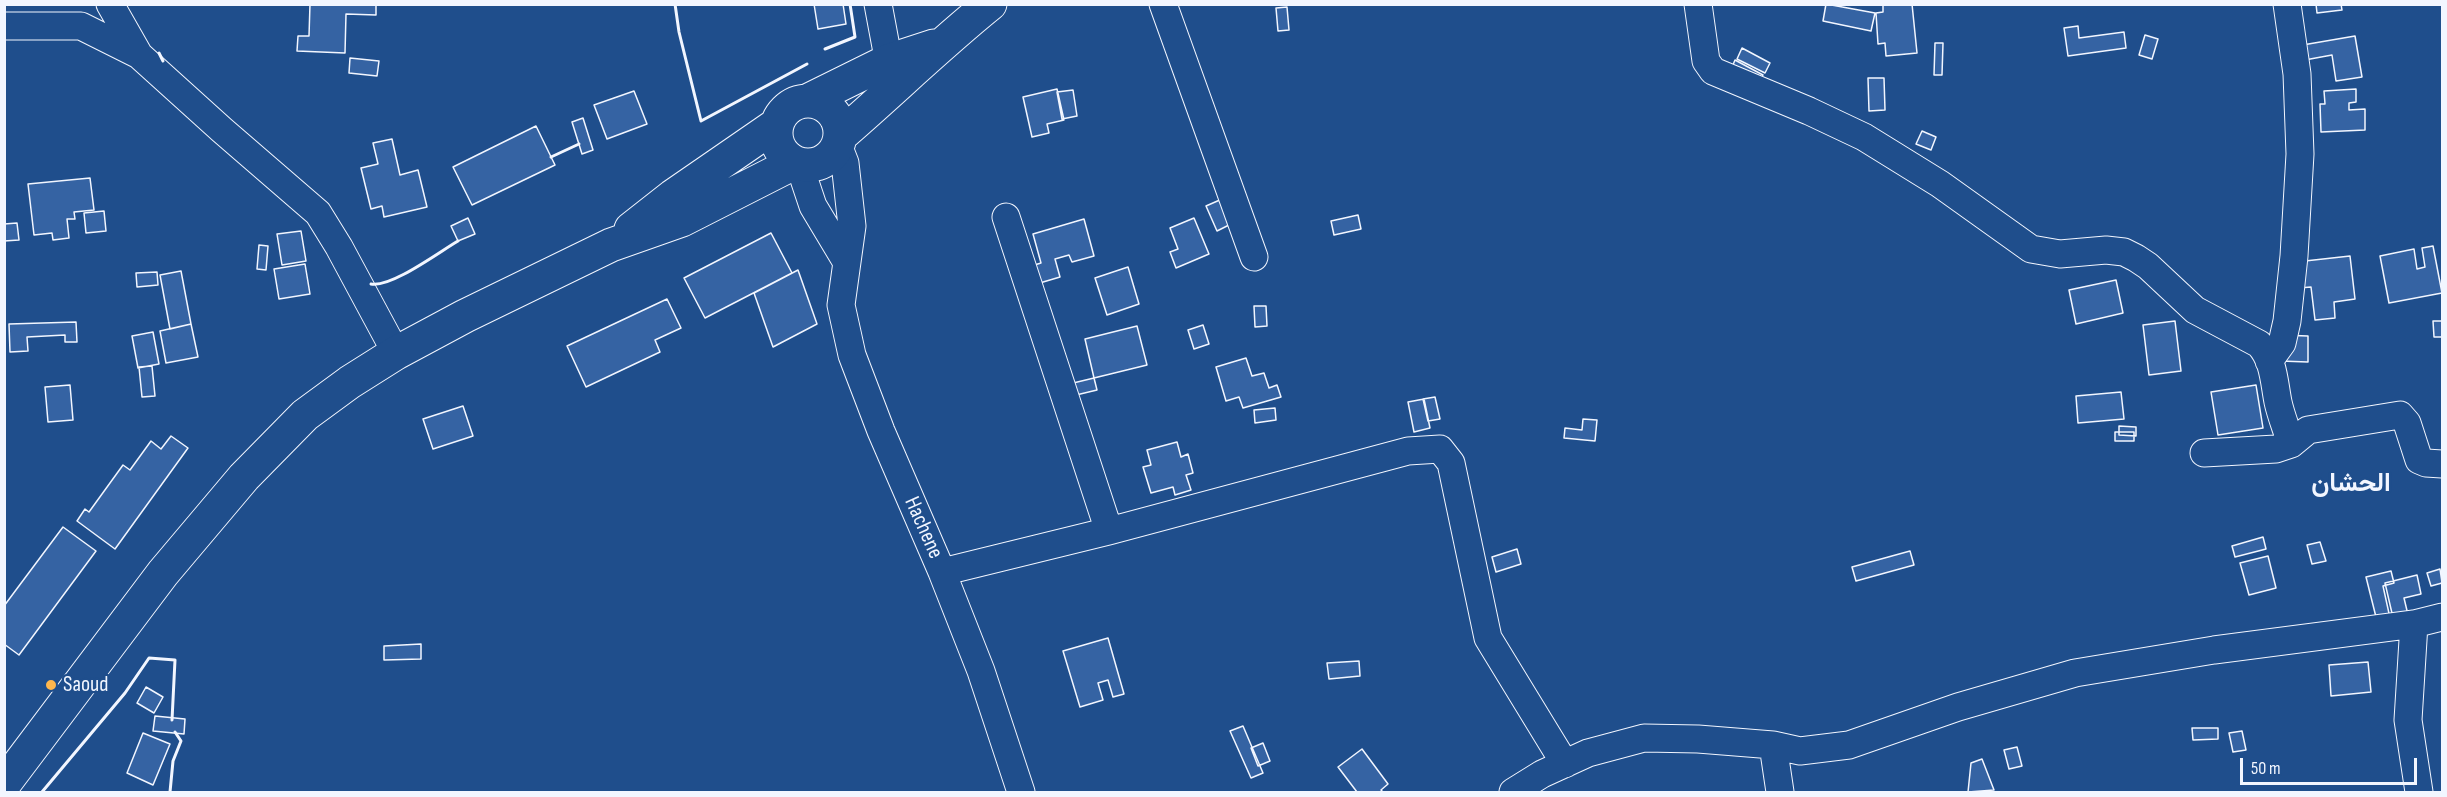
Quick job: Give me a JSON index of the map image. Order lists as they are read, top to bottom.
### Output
{
  "streets": {
    "street": ["Hachene"]
  },
  "districts": ["الحشان"],
  "places": ["Saoud"],
  "scale_bar": "50 m"
}
